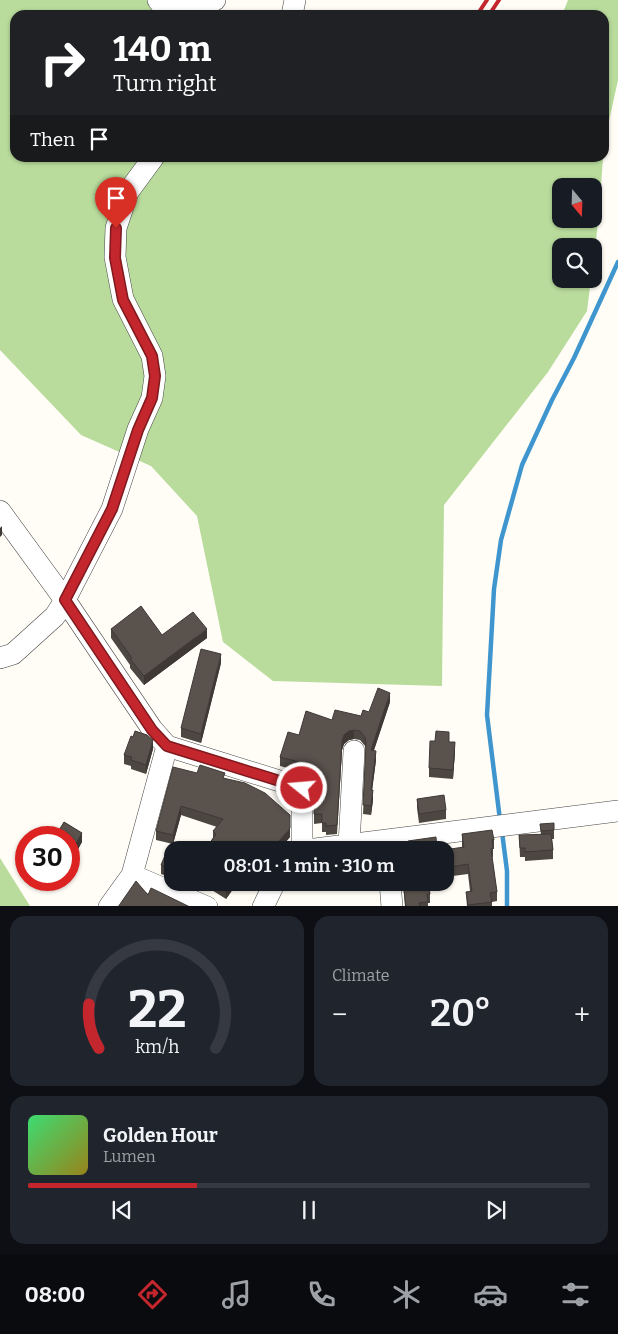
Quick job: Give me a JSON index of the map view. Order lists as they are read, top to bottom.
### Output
{
  "north": "bottom",
  "page": {
    "turn": ["140 m", "Turn right"],
    "then": "Then",
    "limit": "30",
    "trip": "08:01 · 1 min · 310 m",
    "tile": "Climate",
    "heat": ["−", "20°", "+"],
    "song": ["Golden Hour", "Lumen"],
    "tabs": "08:00",
    "gauge": ["22", "km/h"]
  }
}
